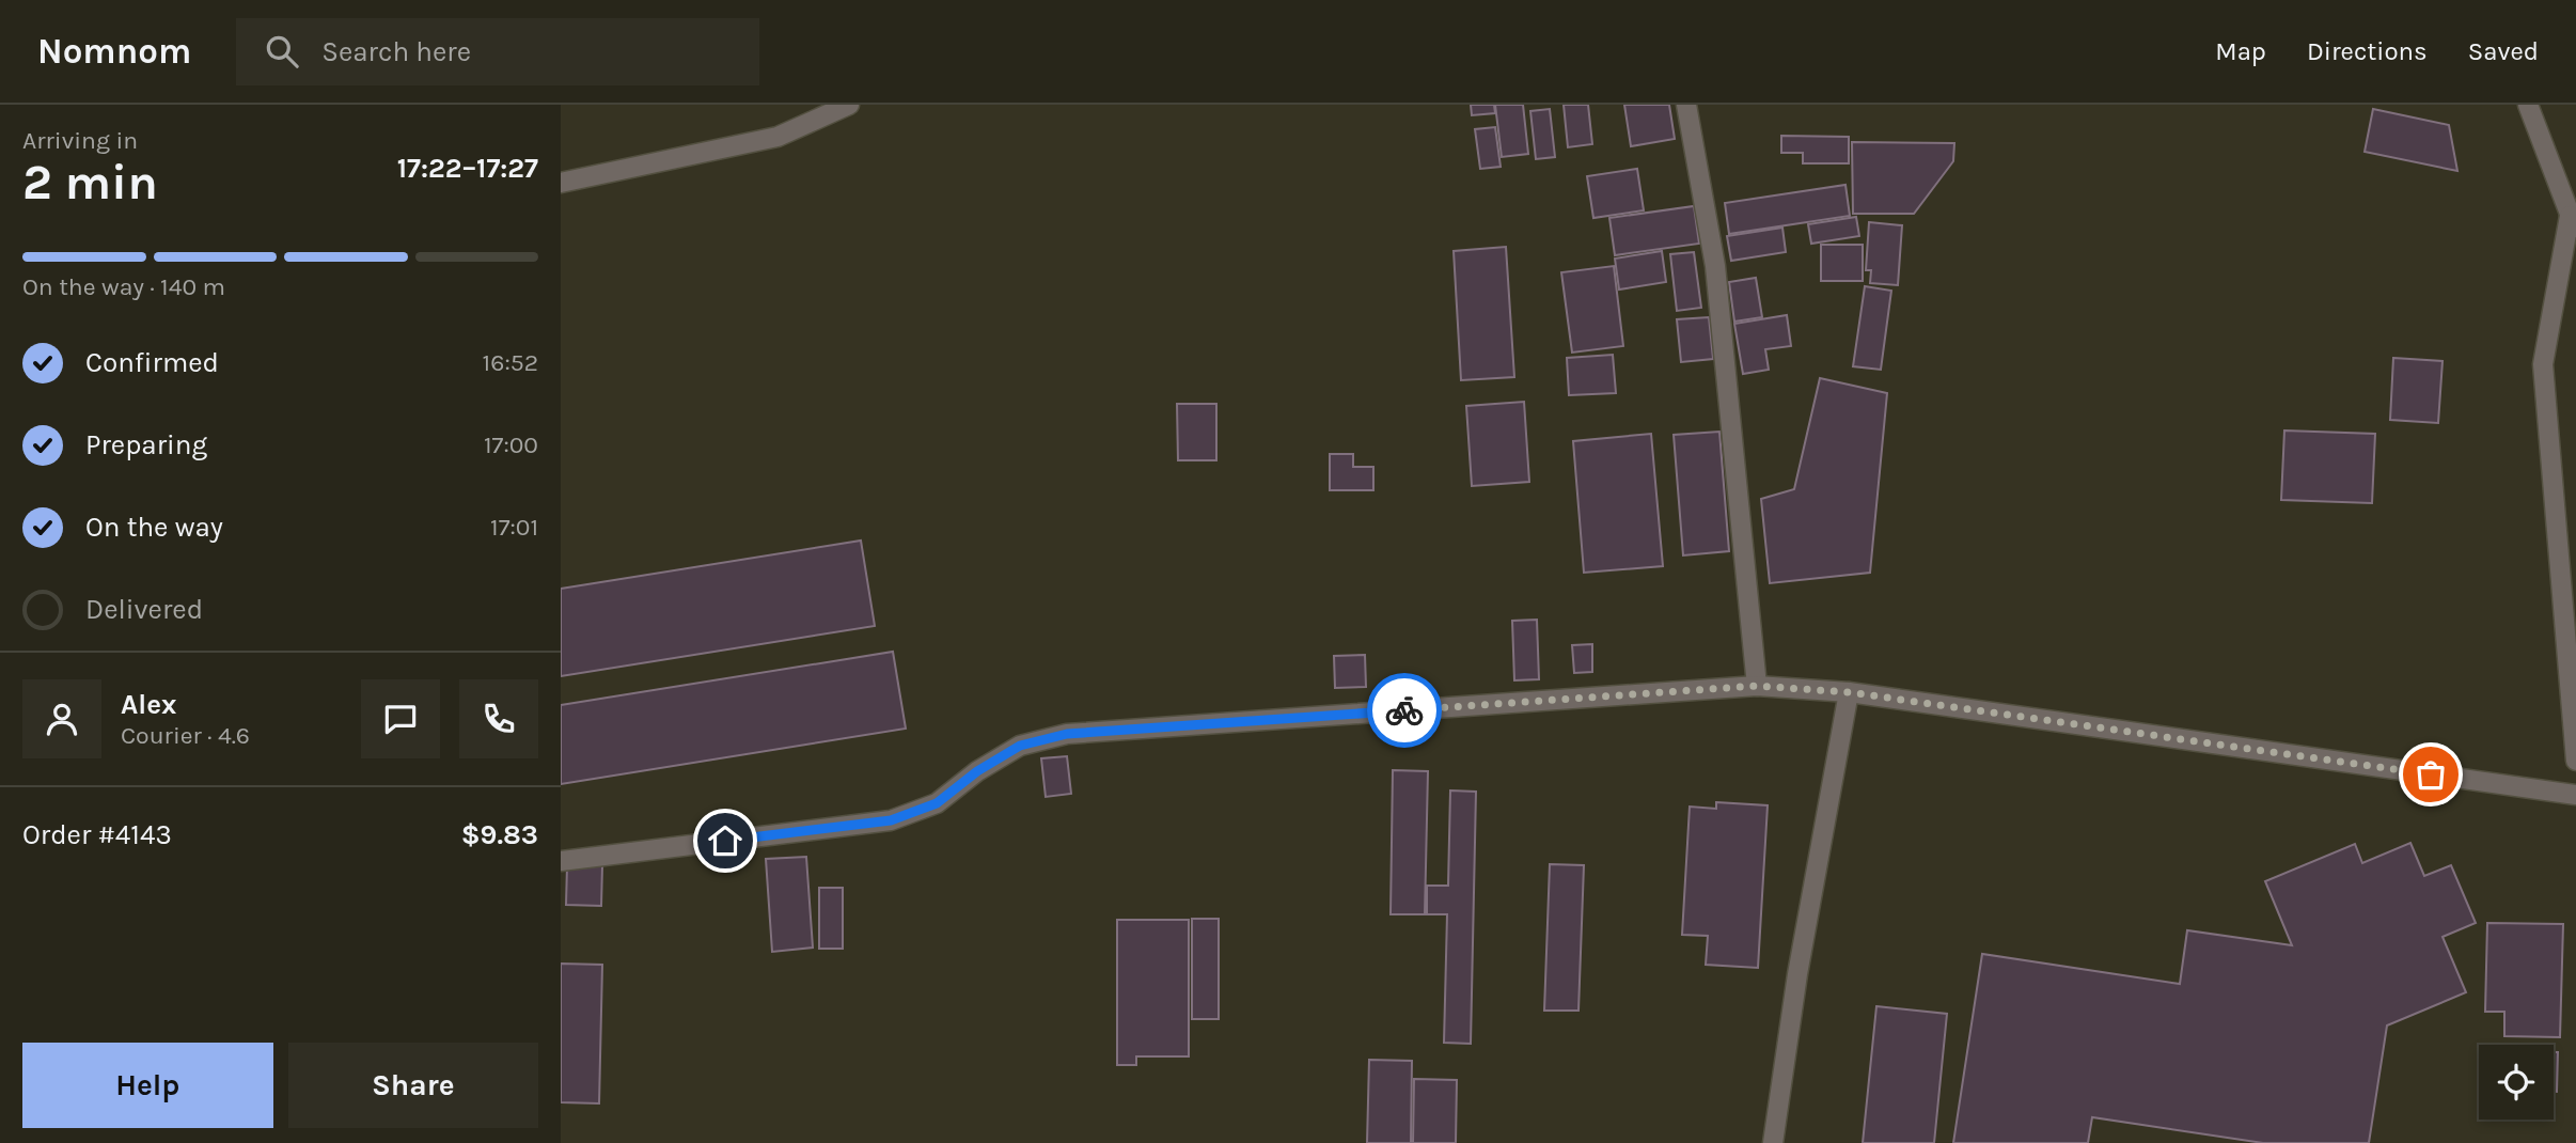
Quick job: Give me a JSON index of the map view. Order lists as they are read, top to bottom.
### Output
{
  "page": {
    "header": "Nomnom",
    "search": "Search here",
    "nav": ["Map", "Directions", "Saved"],
    "heading": ["2 min", "Arriving in", "17:22–17:27"],
    "panel": [
      "Alex",
      "Courier · 4.6",
      "Order #4143",
      "$9.83"
    ],
    "bar": "On the way · 140 m",
    "list": [
      ["Confirmed", "16:52"],
      ["Preparing", "17:00"],
      ["On the way", "17:01"],
      "Delivered"
    ],
    "buttons": ["Help", "Share"]
  }
}
